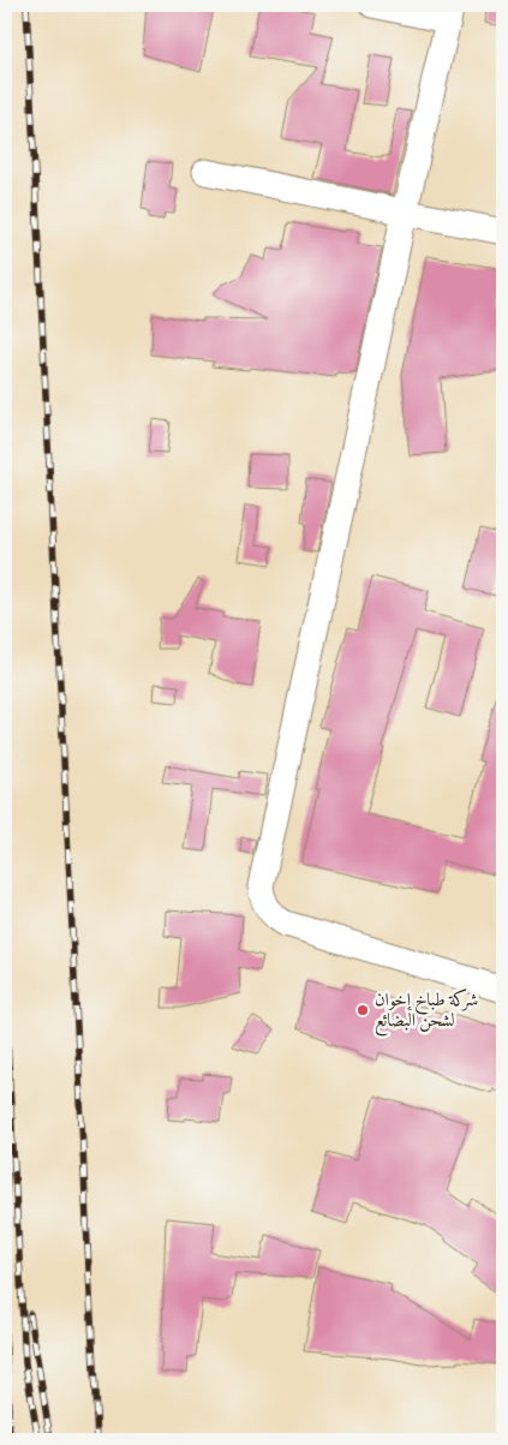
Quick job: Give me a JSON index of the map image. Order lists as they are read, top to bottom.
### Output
{
  "places": ["شركة طباخ إخوان لشحن البضائع"]
}
